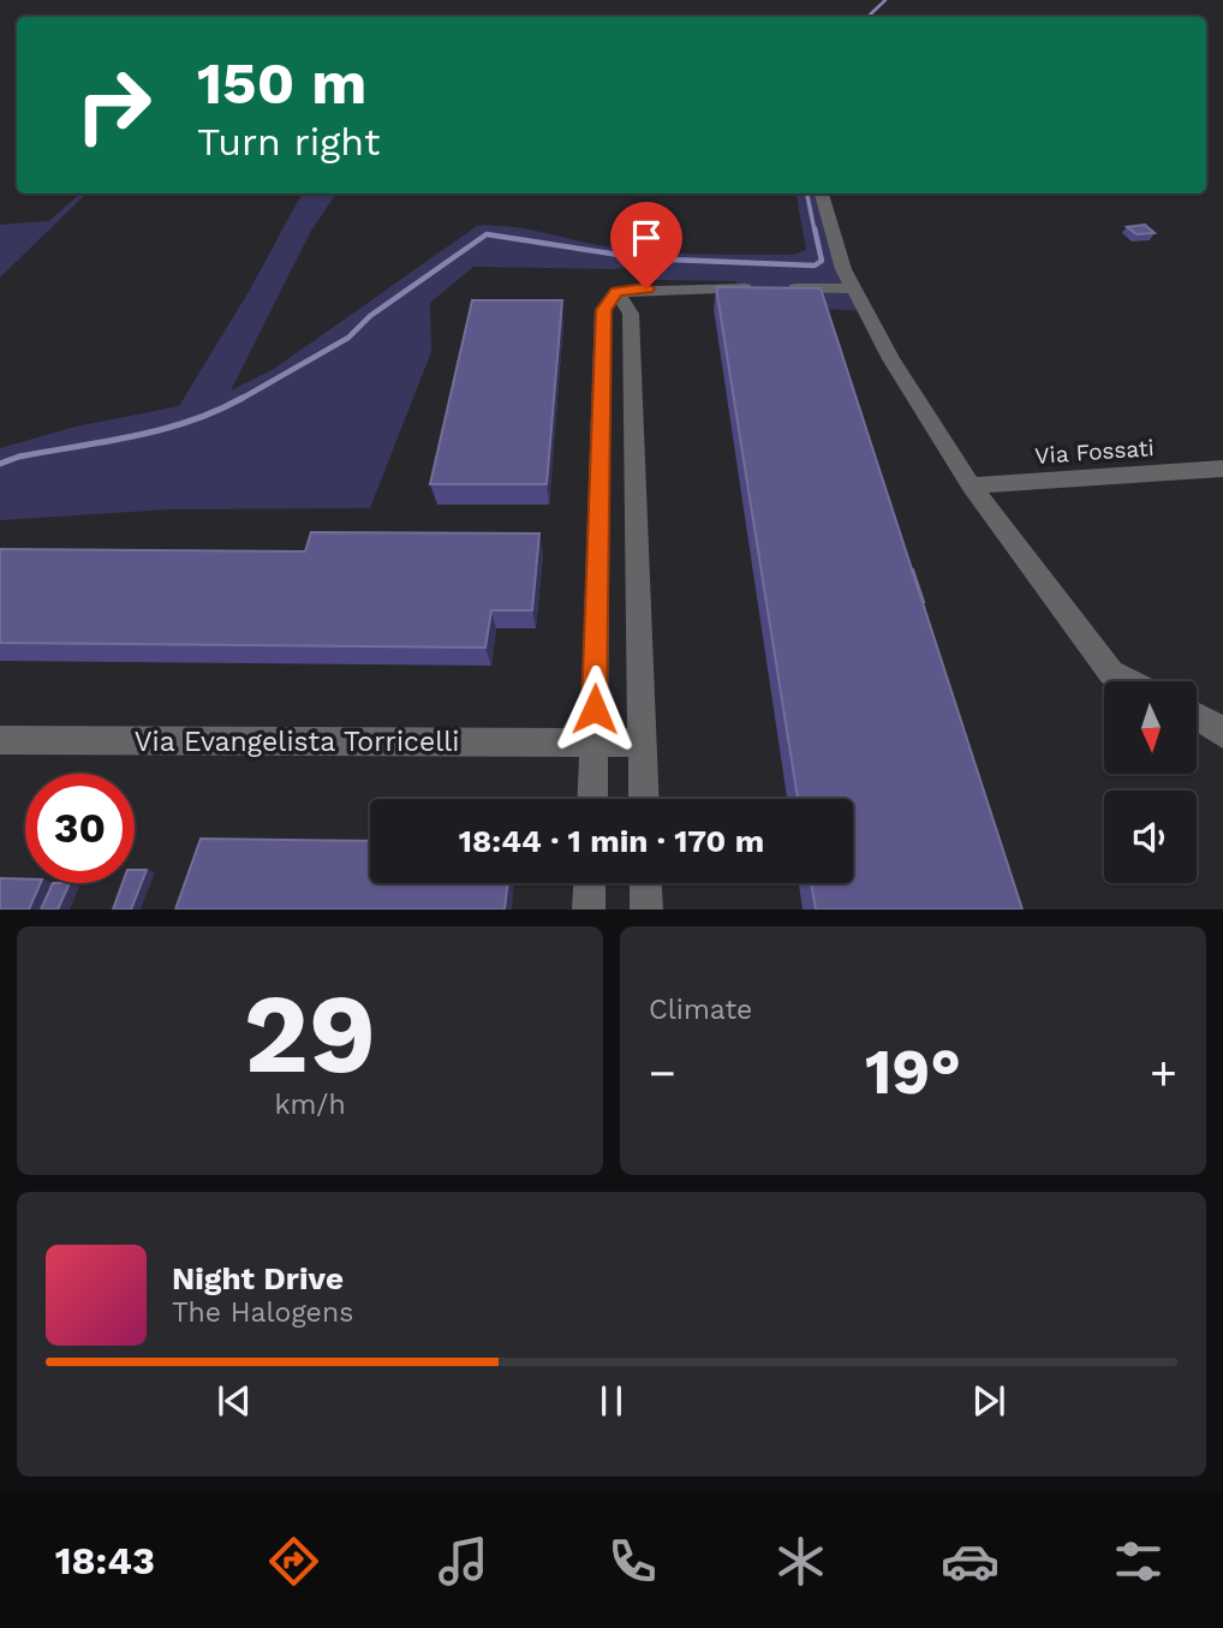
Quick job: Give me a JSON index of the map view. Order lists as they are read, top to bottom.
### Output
{
  "streets": {
    "street": ["Via Fossati", "Via Evangelista Torricelli"]
  },
  "north": "bottom",
  "page": {
    "turn": ["150 m", "Turn right"],
    "limit": "30",
    "trip": "18:44 · 1 min · 170 m",
    "tile": [
      ["29", "km/h"],
      "Climate"
    ],
    "heat": ["−", "19°", "+"],
    "song": ["Night Drive", "The Halogens"],
    "tabs": "18:43"
  }
}
